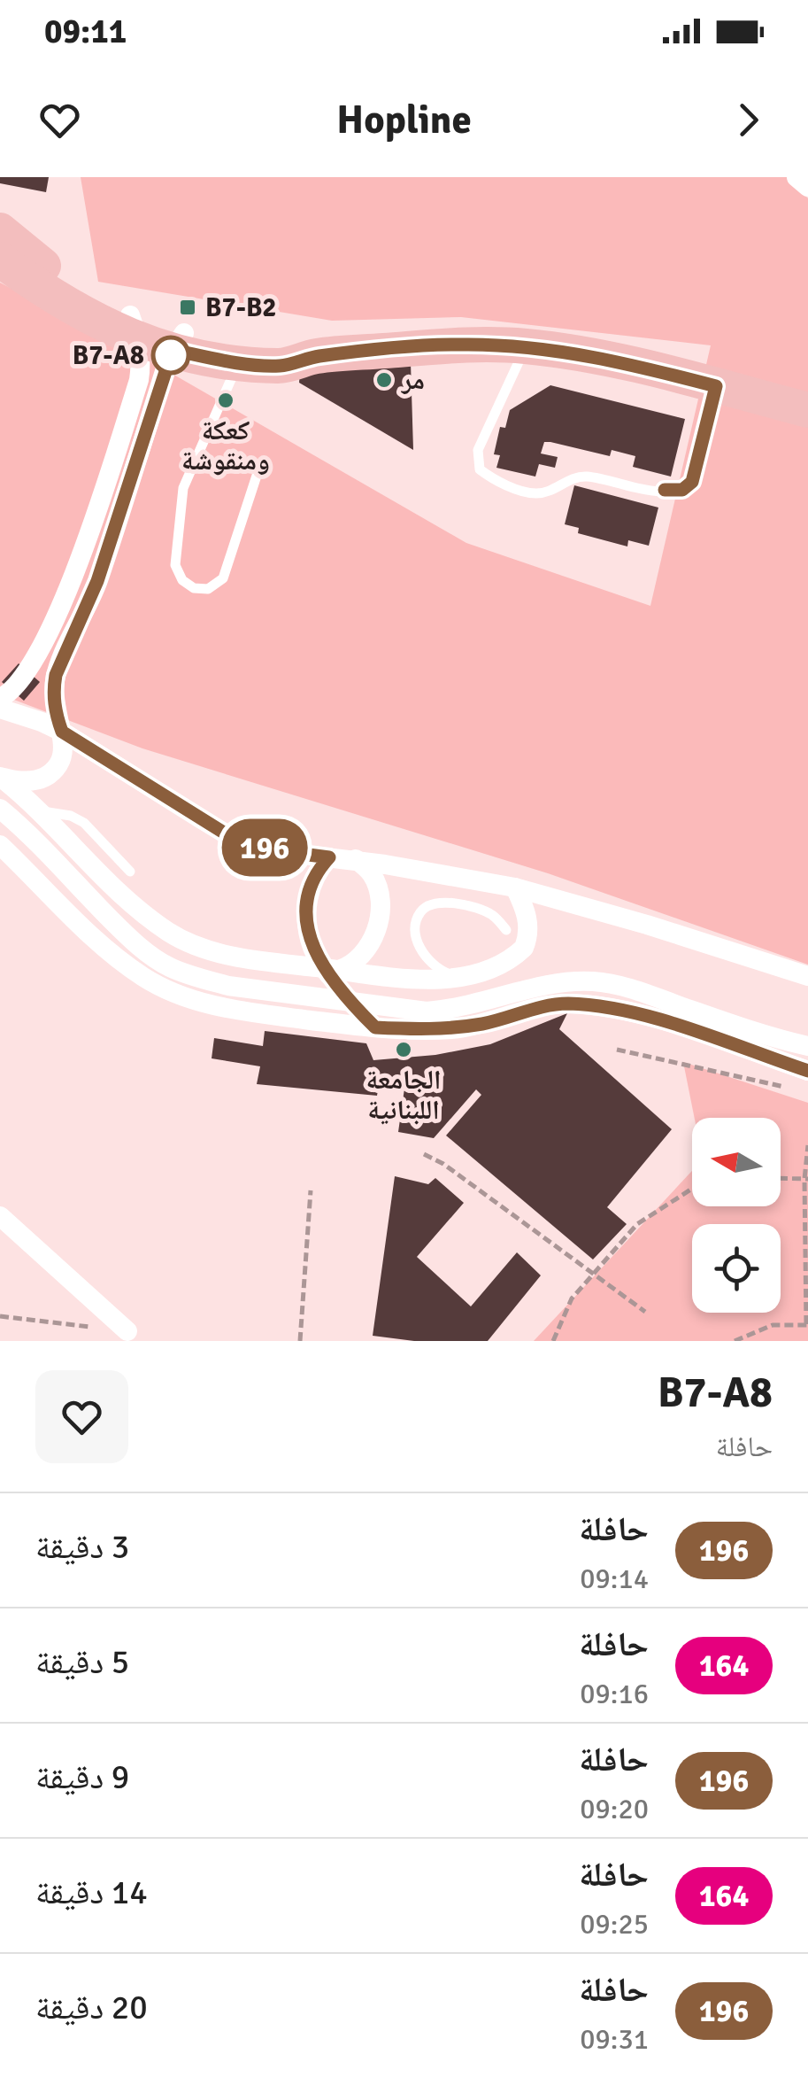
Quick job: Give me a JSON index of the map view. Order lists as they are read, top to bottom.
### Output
{
  "places": {
    "transit": ["B7-B2"],
    "other": [
      "B7-A8",
      "مر",
      "كعكة ومنقوشة",
      "الجامعة اللبنانية"
    ]
  },
  "lines": ["bus line 196"],
  "north": "left",
  "page": {
    "status": "09:11",
    "header": "Hopline",
    "on_map": "196",
    "heading": ["B7-A8", "حافلة"],
    "list": [
      {
        "mark": "196",
        "name": "حافلة",
        "note": "09:14",
        "value": "3 دقيقة"
      },
      {
        "mark": "164",
        "name": "حافلة",
        "note": "09:16",
        "value": "5 دقيقة"
      },
      {
        "mark": "196",
        "name": "حافلة",
        "note": "09:20",
        "value": "9 دقيقة"
      },
      {
        "mark": "164",
        "name": "حافلة",
        "note": "09:25",
        "value": "14 دقيقة"
      },
      {
        "mark": "196",
        "name": "حافلة",
        "note": "09:31",
        "value": "20 دقيقة"
      }
    ]
  }
}
